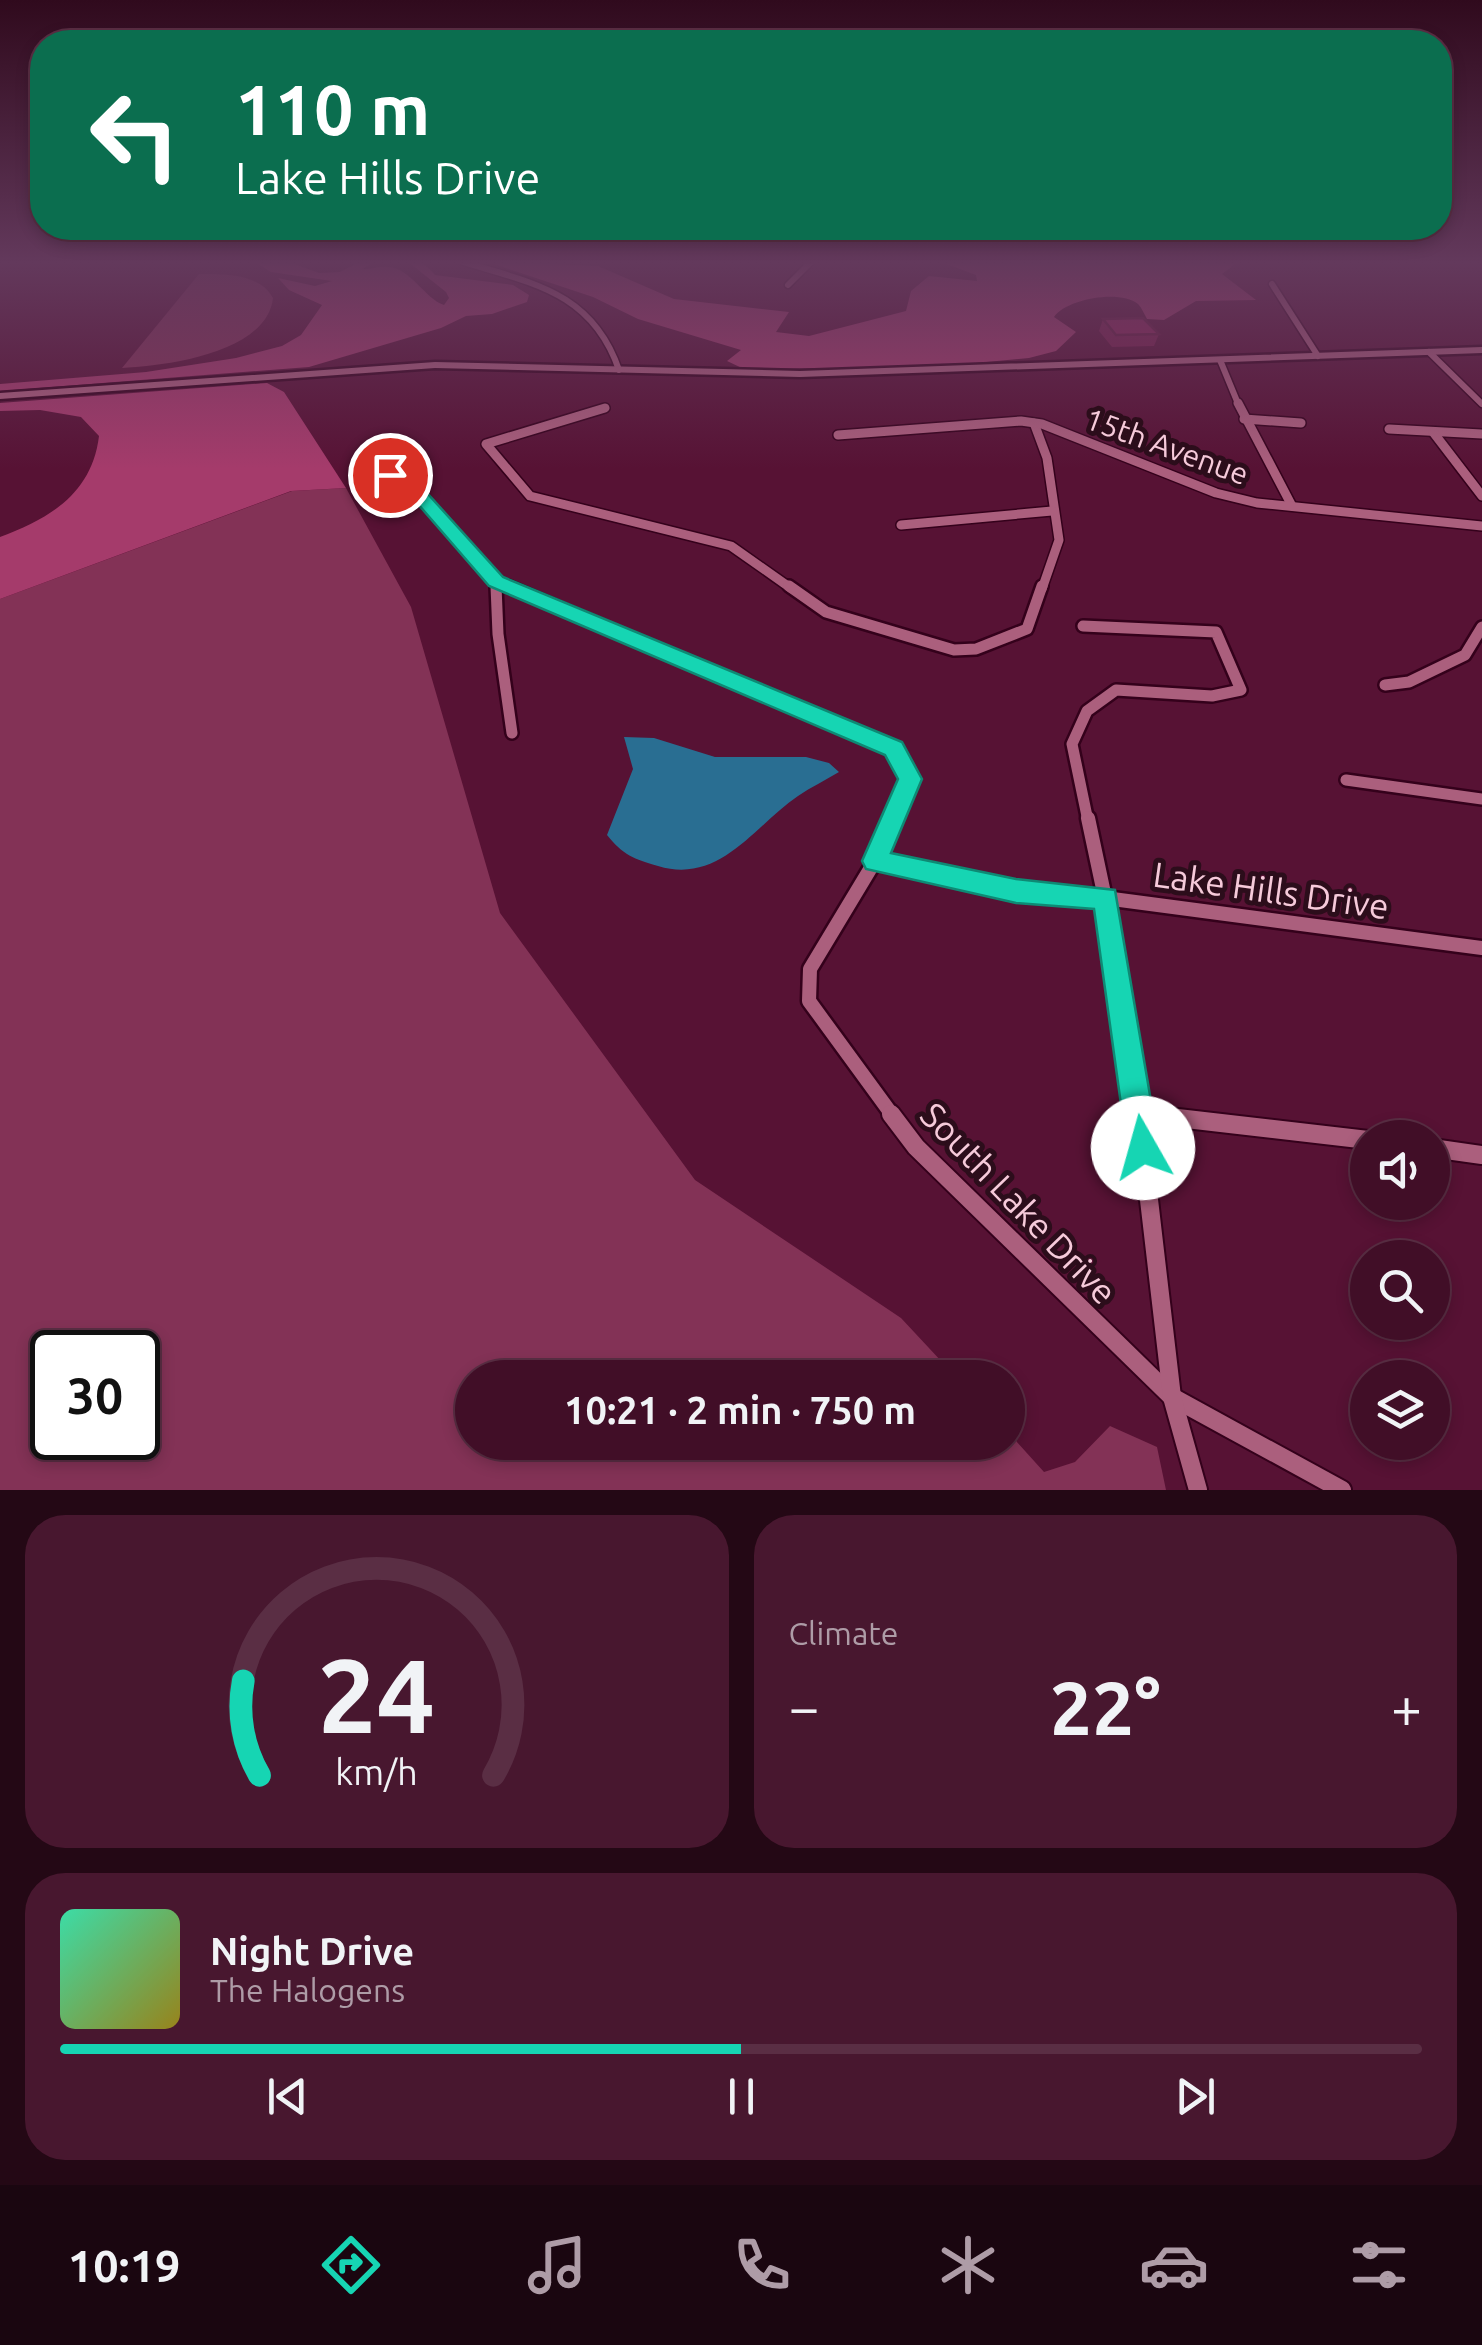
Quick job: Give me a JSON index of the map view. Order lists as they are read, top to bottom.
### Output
{
  "streets": {
    "street": ["15th Avenue", "Lake Hills Drive", "South Lake Drive"]
  },
  "crossings": [
    ["Lake Hills Drive", "South Lake Drive"]
  ],
  "page": {
    "turn": ["110 m", "Lake Hills Drive"],
    "limit": "30",
    "trip": "10:21 · 2 min · 750 m",
    "tile": "Climate",
    "heat": ["−", "22°", "+"],
    "song": ["Night Drive", "The Halogens"],
    "tabs": "10:19",
    "gauge": ["24", "km/h"]
  }
}
